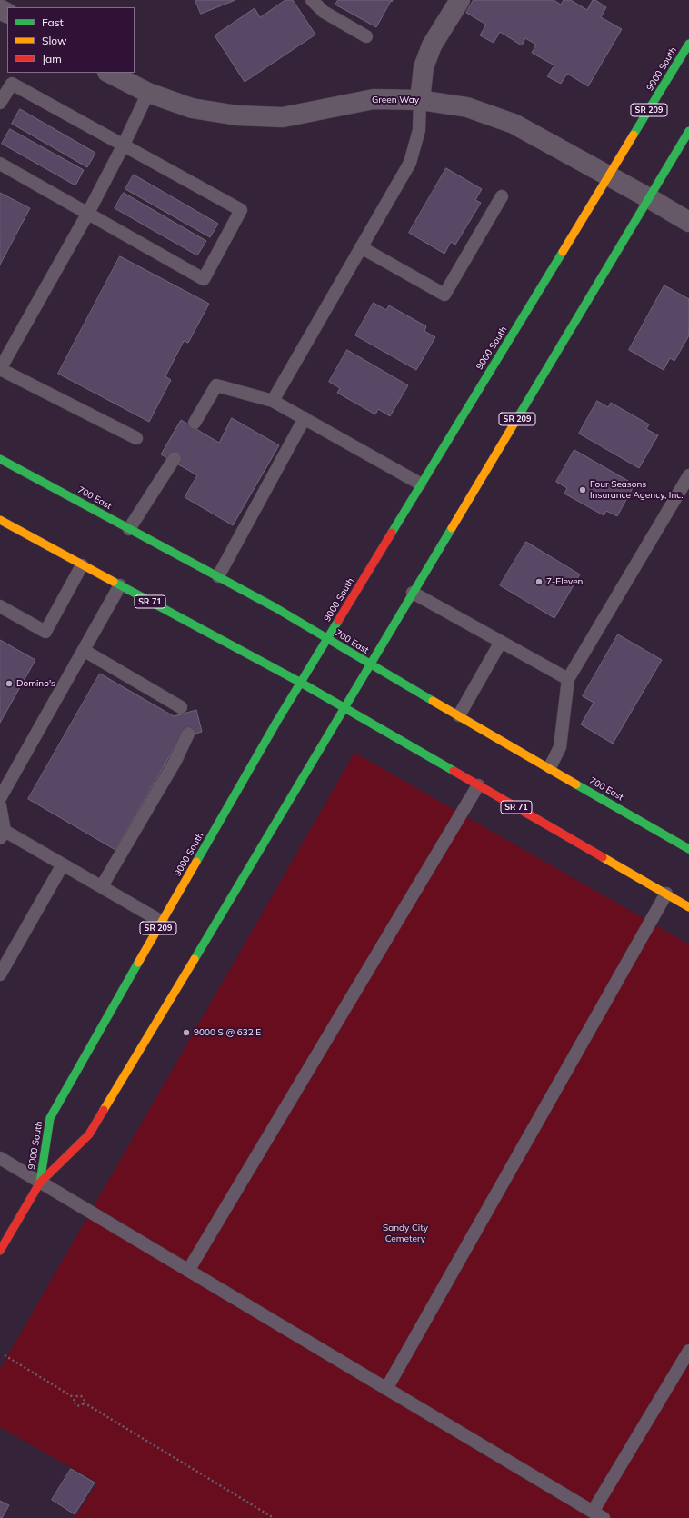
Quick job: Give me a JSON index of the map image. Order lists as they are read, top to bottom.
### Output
{
  "streets": {
    "main road": [
      "9000 South",
      "SR 209",
      "700 East",
      "SR 71"
    ],
    "street": ["Green Way"]
  },
  "crossings": [
    ["9000 South", "Green Way"],
    ["9000 South", "700 East"],
    ["9000 South", "SR 71"]
  ],
  "parks": ["Sandy City Cemetery"],
  "places": [
    "Four Seasons Insurance Agency, Inc.",
    "7-Eleven",
    "Domino's",
    "9000 S @ 632 E"
  ],
  "legend": ["Fast", "Slow", "Jam"]
}
